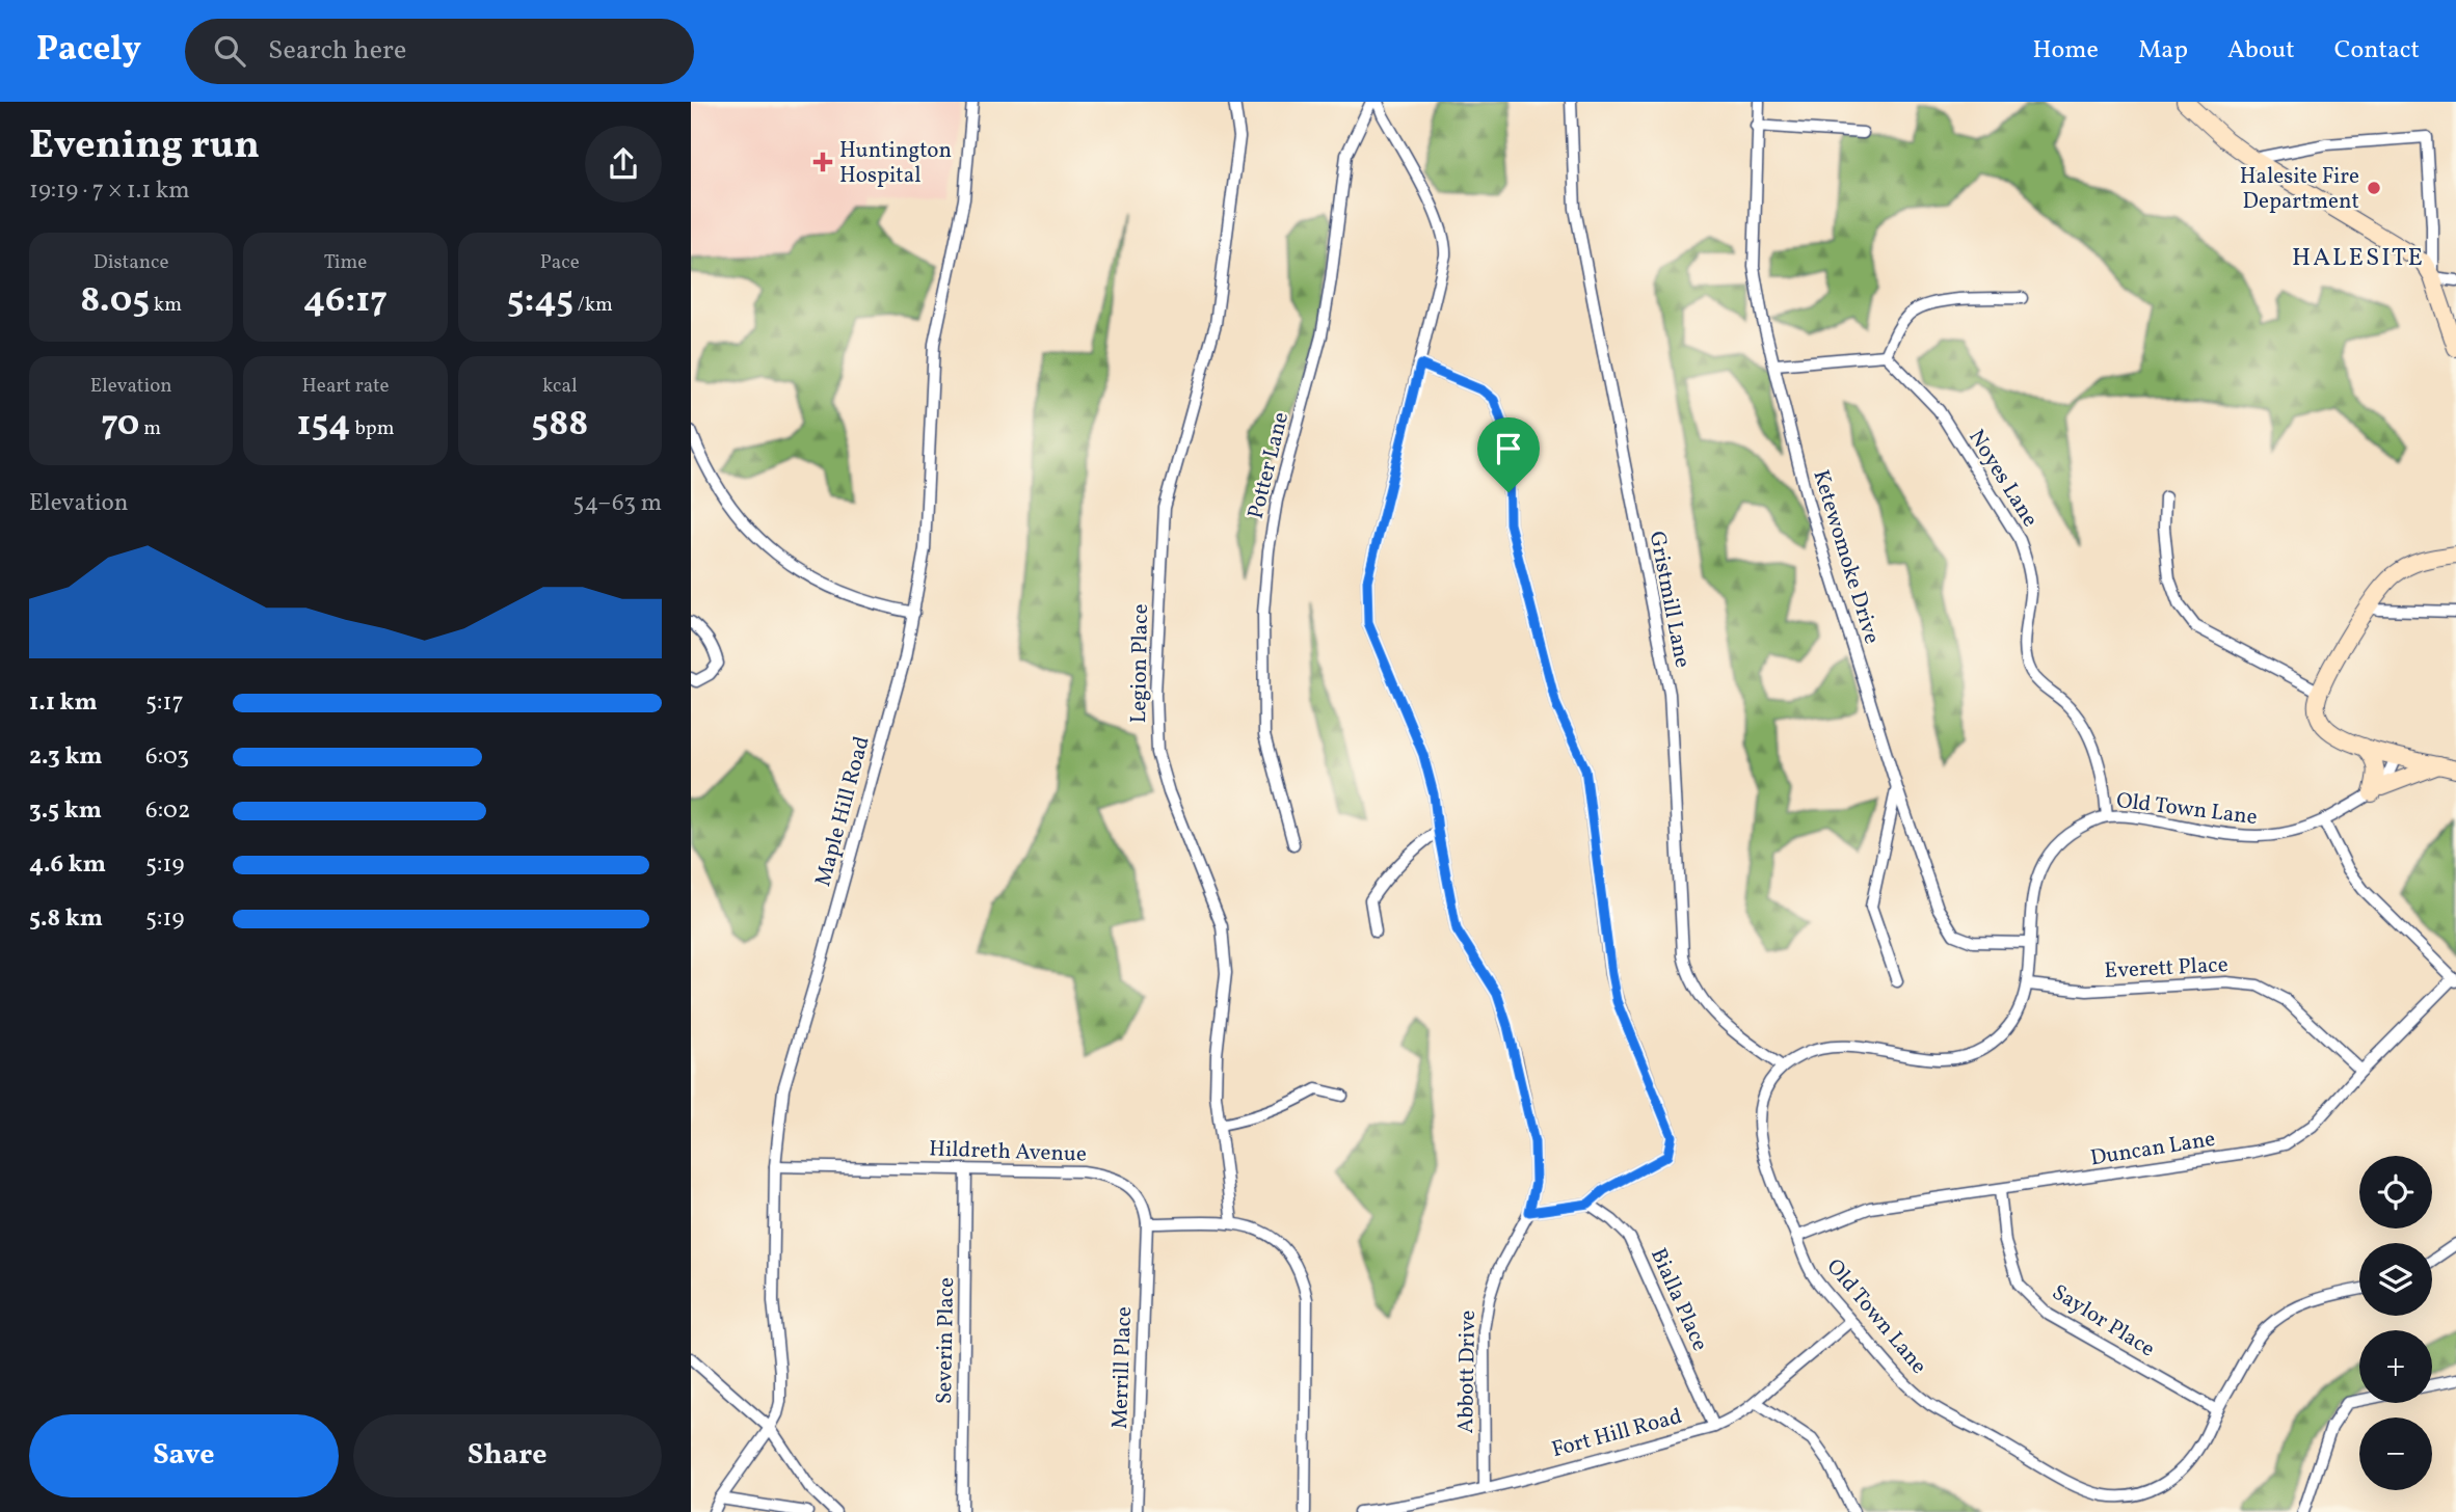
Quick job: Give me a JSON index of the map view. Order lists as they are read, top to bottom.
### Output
{
  "streets": {
    "street": [
      "Potter Lane",
      "Noyes Lane",
      "Ketewomoke Drive",
      "Gristmill Lane",
      "Legion Place",
      "Old Town Lane",
      "Maple Hill Road",
      "Everett Place",
      "Duncan Lane",
      "Hildreth Avenue",
      "Bialla Place",
      "Saylor Place",
      "Severin Place",
      "Merrill Place",
      "Abbott Drive",
      "Fort Hill Road"
    ]
  },
  "crossings": [
    ["Noyes Lane", "Old Town Lane"],
    ["Ketewomoke Drive", "Old Town Lane"],
    ["Gristmill Lane", "Old Town Lane"],
    ["Old Town Lane", "Everett Place"],
    ["Old Town Lane", "Duncan Lane"],
    ["Old Town Lane", "Saylor Place"],
    ["Old Town Lane", "Fort Hill Road"],
    ["Maple Hill Road", "Hildreth Avenue"],
    ["Everett Place", "Duncan Lane"],
    ["Duncan Lane", "Saylor Place"],
    ["Hildreth Avenue", "Severin Place"],
    ["Hildreth Avenue", "Merrill Place"],
    ["Bialla Place", "Fort Hill Road"],
    ["Abbott Drive", "Fort Hill Road"]
  ],
  "districts": ["HALESITE"],
  "places": {
    "health": ["Huntington Hospital"],
    "other": ["Halesite Fire Department"]
  },
  "page": {
    "header": "Pacely",
    "search": "Search here",
    "nav": [
      "Home",
      "Map",
      "About",
      "Contact"
    ],
    "heading": ["Evening run", "19:19 · 7 × 1.1 km"],
    "stats": [
      ["Distance", "8.05 km"],
      ["Time", "46:17"],
      ["Pace", "5:45 /km"],
      ["Elevation", "70 m"],
      ["Heart rate", "154 bpm"],
      ["kcal", "588"]
    ],
    "chart": ["Elevation", "54–63 m"],
    "list": [
      {
        "name": "1.1 km",
        "note": "5:17"
      },
      {
        "name": "2.3 km",
        "note": "6:03"
      },
      {
        "name": "3.5 km",
        "note": "6:02"
      },
      {
        "name": "4.6 km",
        "note": "5:19"
      },
      {
        "name": "5.8 km",
        "note": "5:19"
      }
    ],
    "map_buttons": ["+", "−"],
    "buttons": ["Save", "Share"]
  }
}
